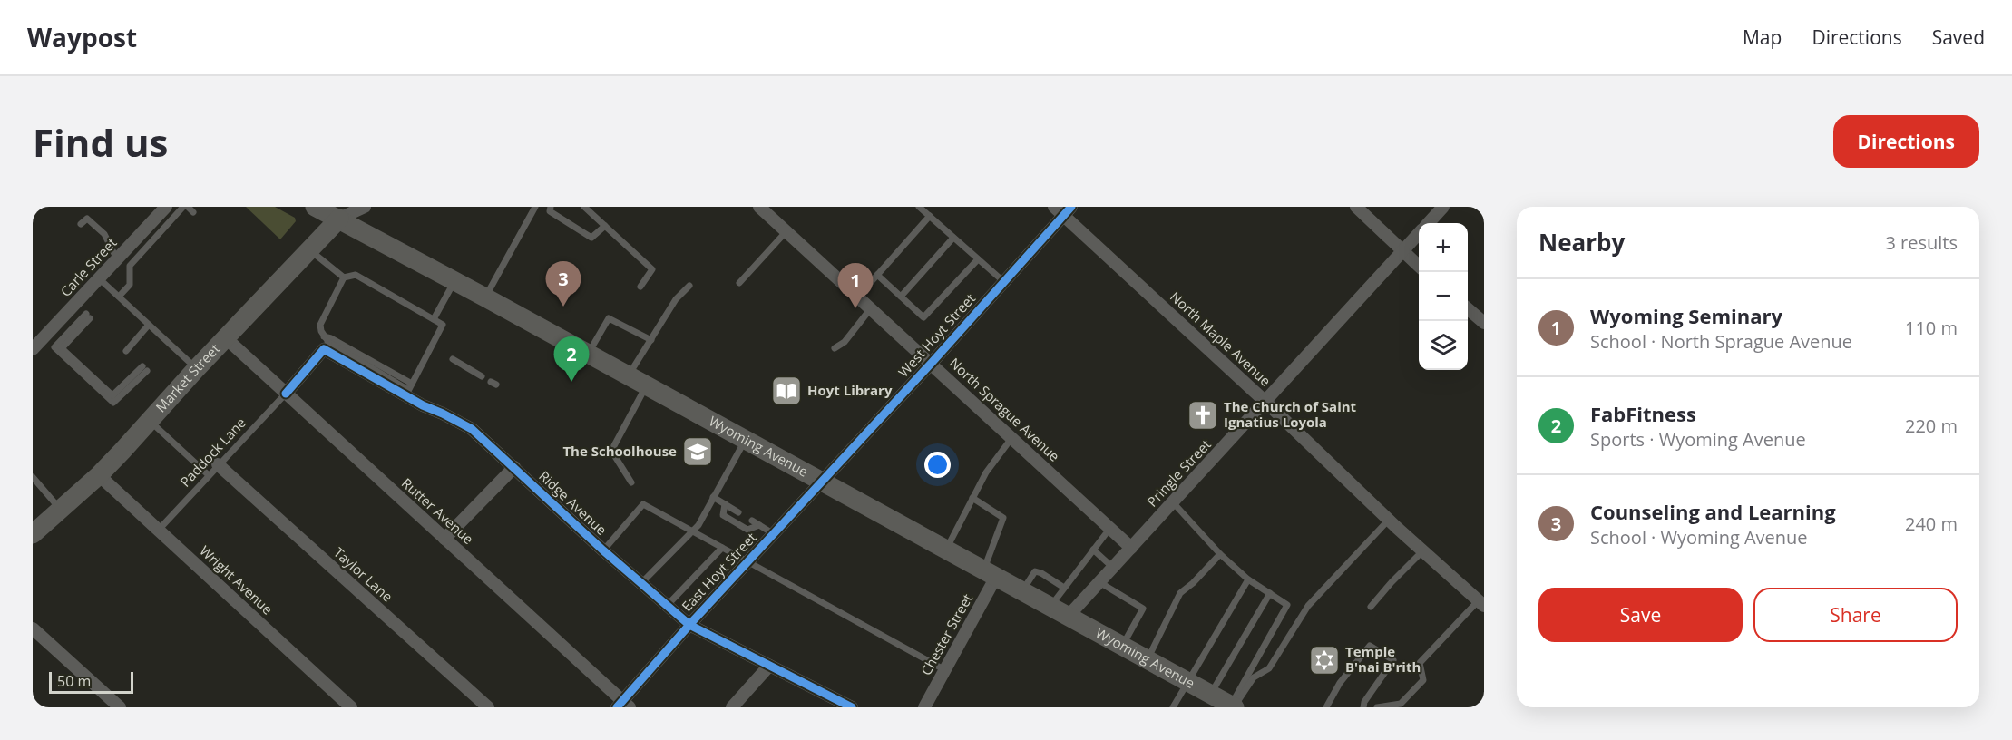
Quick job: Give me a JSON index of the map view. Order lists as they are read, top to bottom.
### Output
{
  "streets": {
    "main road": ["Market Street", "Wyoming Avenue"],
    "street": [
      "Carle Street",
      "West Hoyt Street",
      "North Maple Avenue",
      "North Sprague Avenue",
      "Pringle Street",
      "Ridge Avenue",
      "Rutter Avenue",
      "East Hoyt Street",
      "Taylor Lane",
      "Wright Avenue",
      "Chester Street"
    ],
    "lane": ["Paddock Lane"]
  },
  "crossings": [
    ["West Hoyt Street", "North Maple Avenue"],
    ["West Hoyt Street", "North Sprague Avenue"],
    ["West Hoyt Street", "Wyoming Avenue"],
    ["West Hoyt Street", "East Hoyt Street"],
    ["North Maple Avenue", "Pringle Street"],
    ["Market Street", "Wyoming Avenue"],
    ["Market Street", "Rutter Avenue"],
    ["Market Street", "Wright Avenue"],
    ["North Sprague Avenue", "Pringle Street"],
    ["Wyoming Avenue", "Pringle Street"],
    ["Wyoming Avenue", "East Hoyt Street"],
    ["Wyoming Avenue", "Chester Street"],
    ["Paddock Lane", "Rutter Avenue"],
    ["Paddock Lane", "Taylor Lane"],
    ["Paddock Lane", "Wright Avenue"],
    ["Ridge Avenue", "East Hoyt Street"],
    ["Rutter Avenue", "East Hoyt Street"]
  ],
  "places": {
    "library": ["Hoyt Library"],
    "church": ["The Church of Saint Ignatius Loyola"],
    "school or university": ["The Schoolhouse"],
    "synagogue": ["Temple B'nai B'rith"]
  },
  "scale_bar": "50 m",
  "page": {
    "header": "Waypost",
    "nav": ["Map", "Directions", "Saved"],
    "buttons": [
      "Directions",
      ["Save", "Share"]
    ],
    "title": "Find us",
    "heading": ["Nearby", "3 results"],
    "map_buttons": ["+", "−"],
    "pins": ["3", "1", "2"],
    "list": [
      {
        "mark": "1",
        "name": "Wyoming Seminary",
        "note": "School · North Sprague Avenue",
        "value": "110 m"
      },
      {
        "mark": "2",
        "name": "FabFitness",
        "note": "Sports · Wyoming Avenue",
        "value": "220 m"
      },
      {
        "mark": "3",
        "name": "Counseling and Learning",
        "note": "School · Wyoming Avenue",
        "value": "240 m"
      }
    ],
    "scale": "50 m"
  }
}
